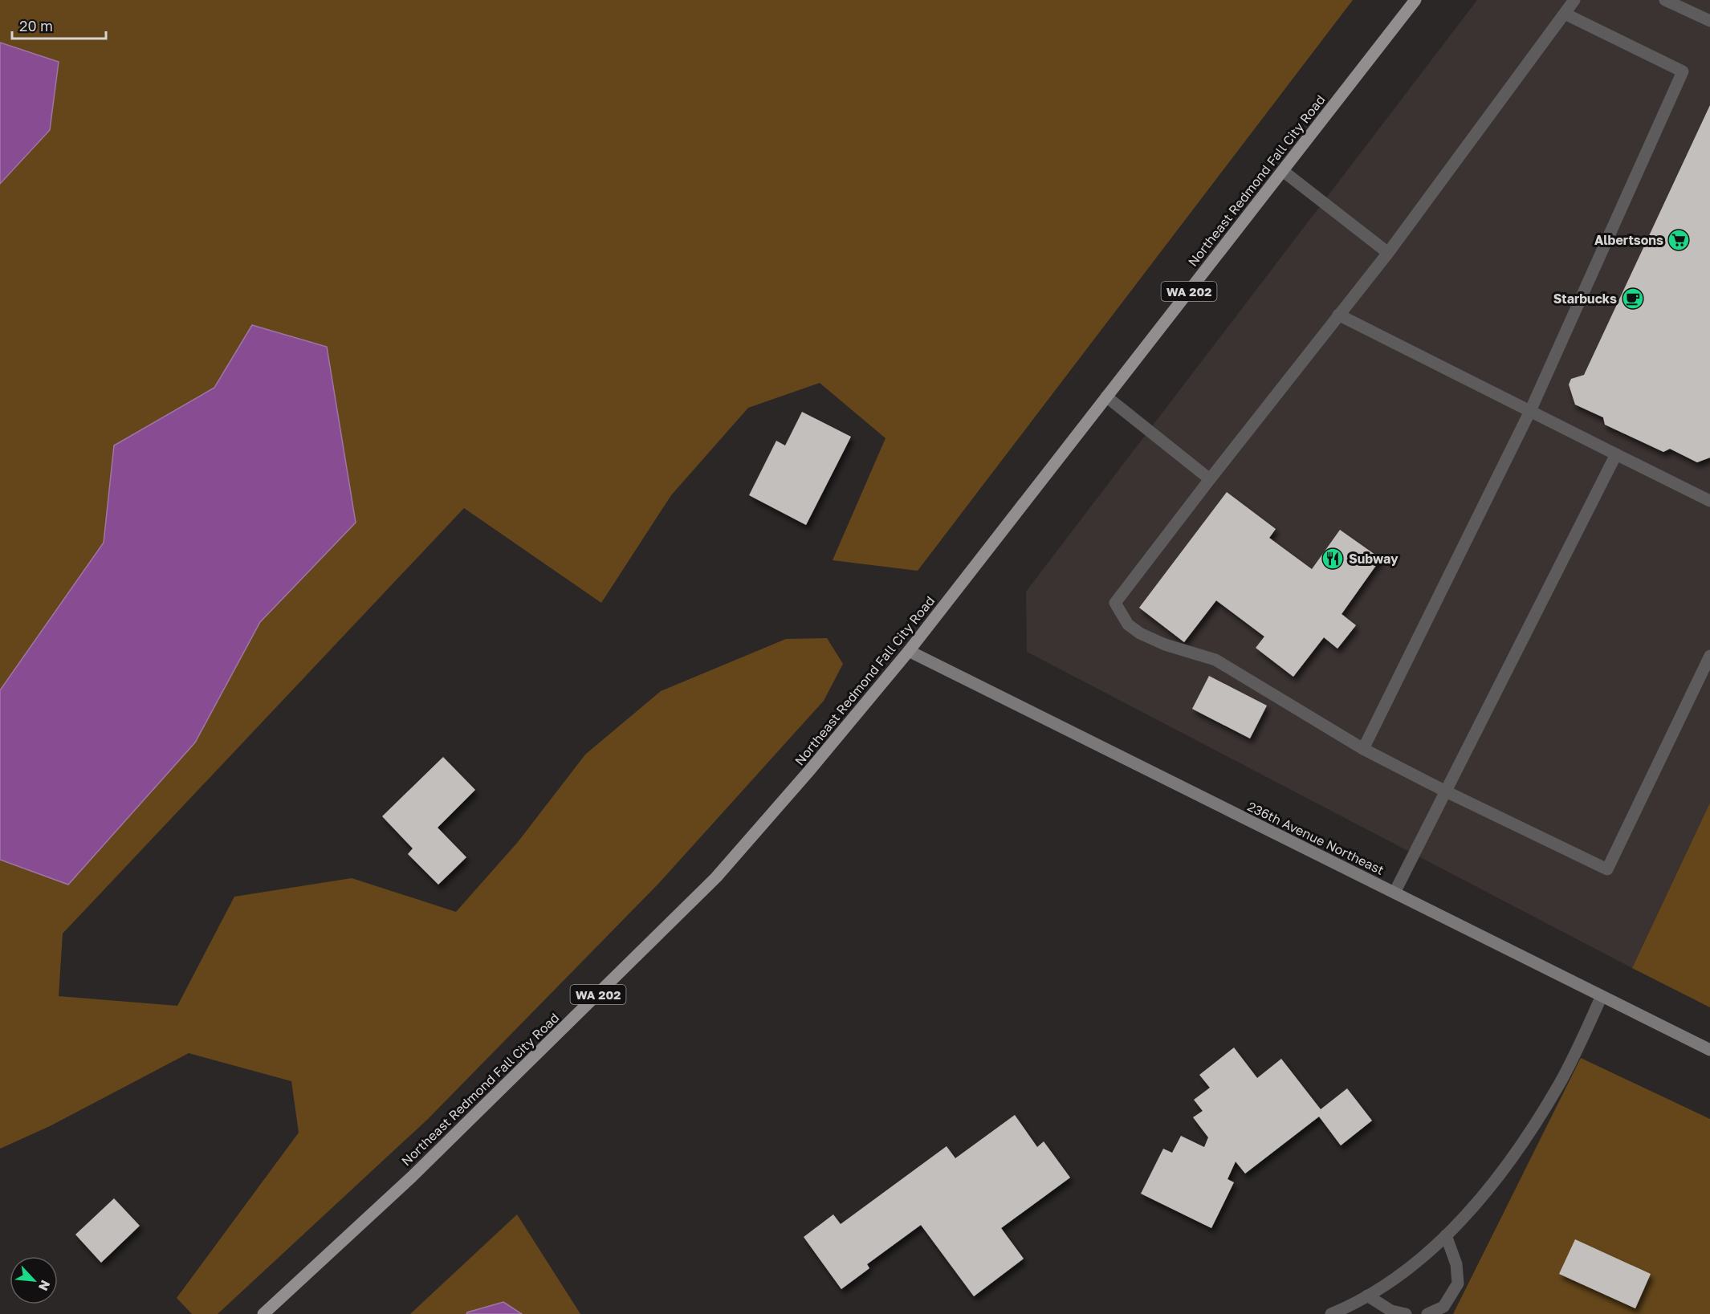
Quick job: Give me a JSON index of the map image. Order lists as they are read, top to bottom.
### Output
{
  "streets": {
    "main road": ["Northeast Redmond Fall City Road", "WA 202"],
    "street": ["236th Avenue Northeast"]
  },
  "crossings": [
    ["Northeast Redmond Fall City Road", "236th Avenue Northeast"]
  ],
  "places": {
    "supermarket": ["Albertsons"],
    "cafe": ["Starbucks"],
    "restaurant": ["Subway"]
  },
  "scale_bar": "20 m",
  "north": "bottom right"
}
